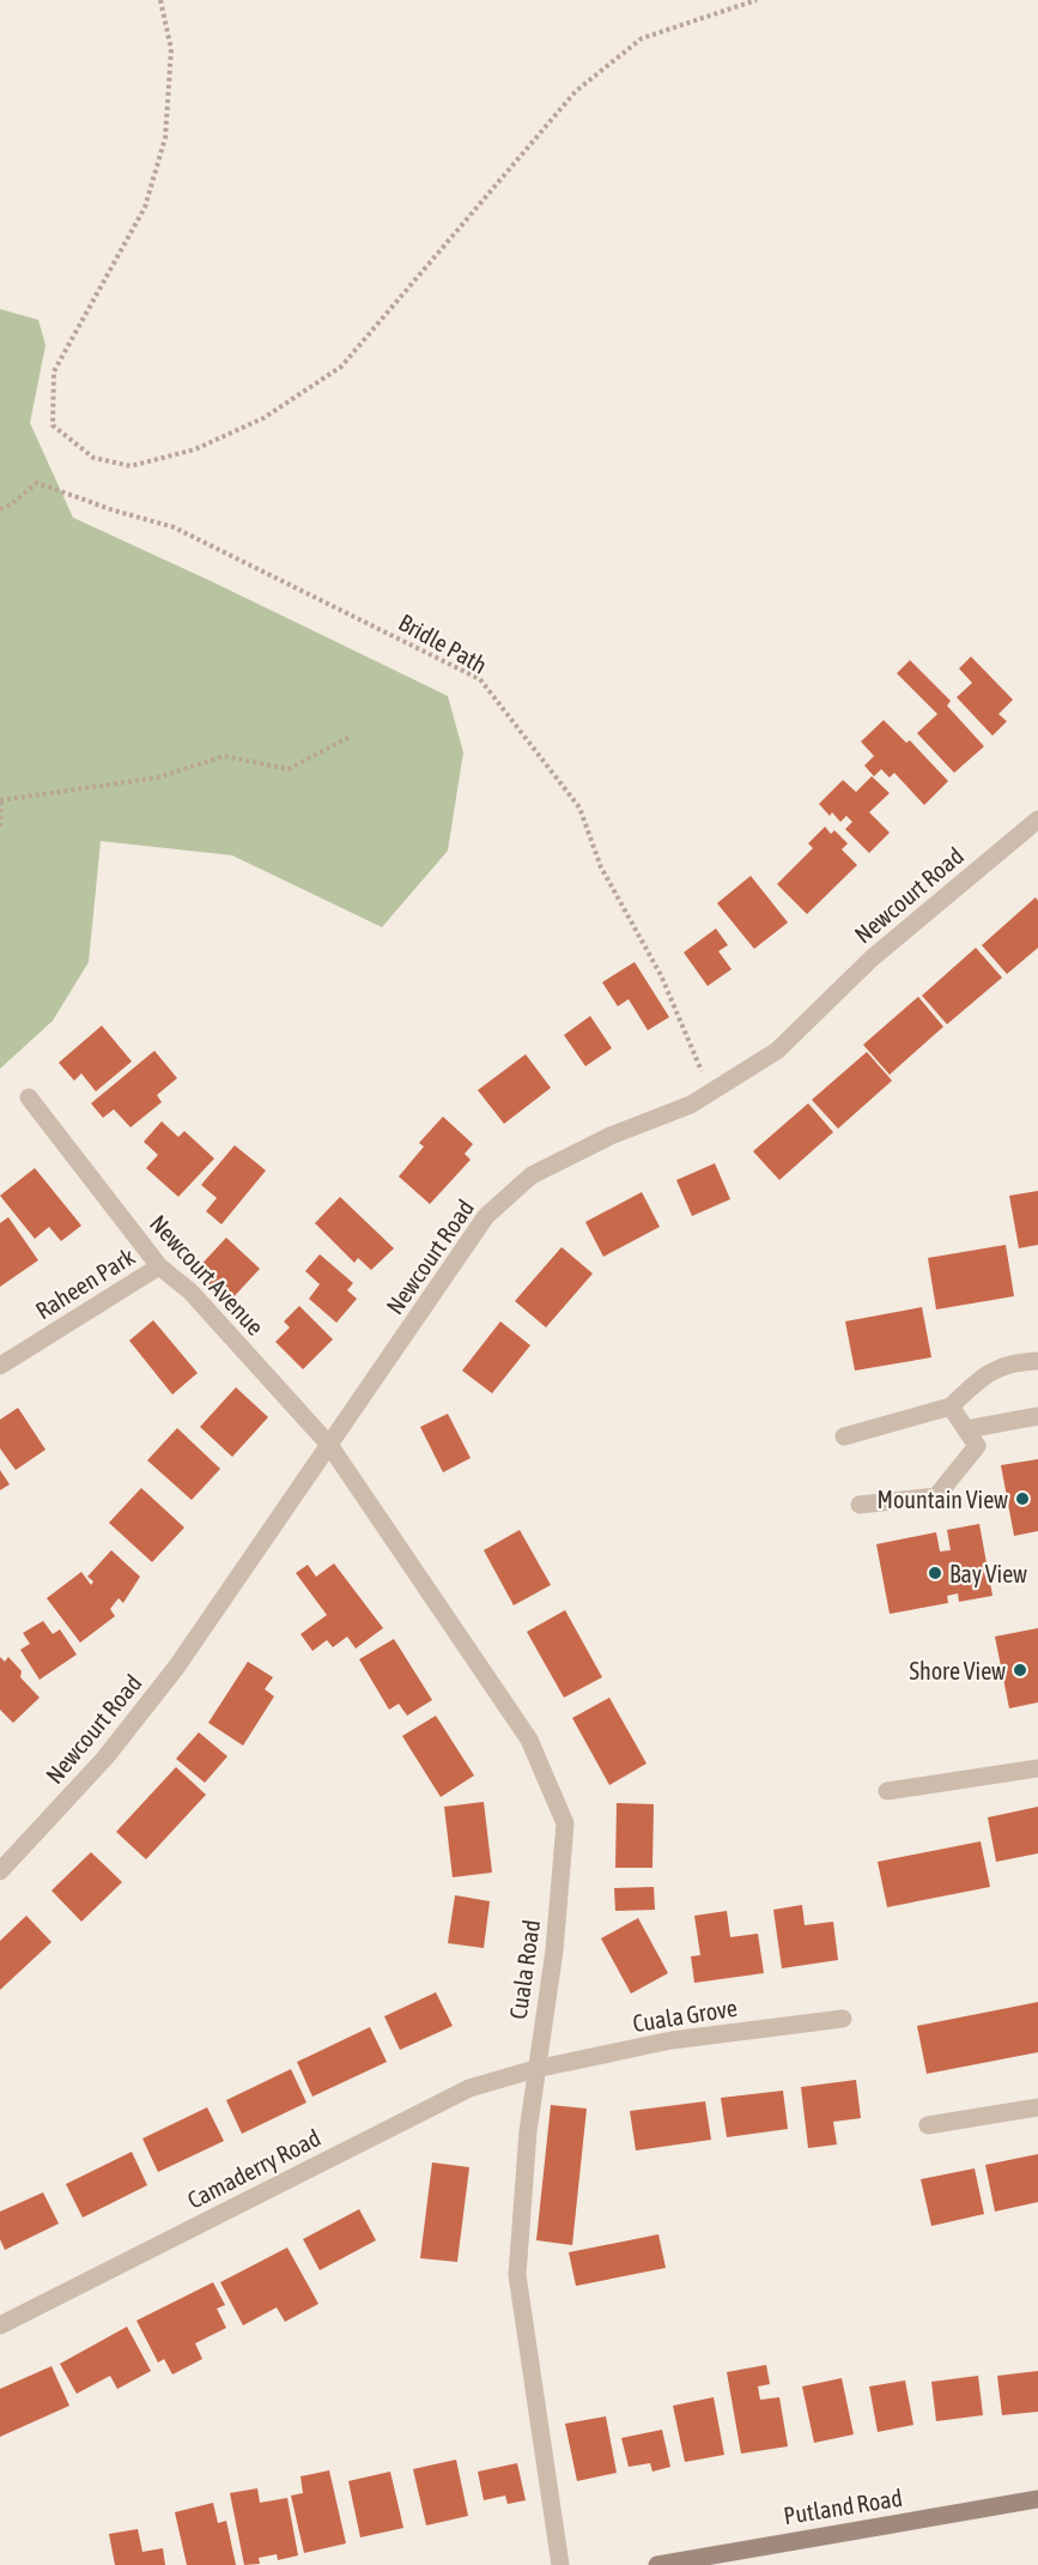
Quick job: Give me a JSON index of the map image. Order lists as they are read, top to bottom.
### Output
{
  "streets": {
    "main road": ["Putland Road"],
    "street": [
      "Newcourt Road",
      "Newcourt Avenue",
      "Raheen Park",
      "Cuala Road",
      "Cuala Grove",
      "Camaderry Road"
    ],
    "path": ["Bridle Path"]
  },
  "crossings": [
    ["Bridle Path", "Newcourt Road"],
    ["Newcourt Road", "Newcourt Avenue"],
    ["Newcourt Road", "Cuala Road"],
    ["Newcourt Avenue", "Raheen Park"],
    ["Newcourt Avenue", "Cuala Road"],
    ["Cuala Road", "Cuala Grove"],
    ["Cuala Road", "Camaderry Road"],
    ["Cuala Grove", "Camaderry Road"]
  ],
  "places": ["Mountain View", "Bay View", "Shore View"]
}
